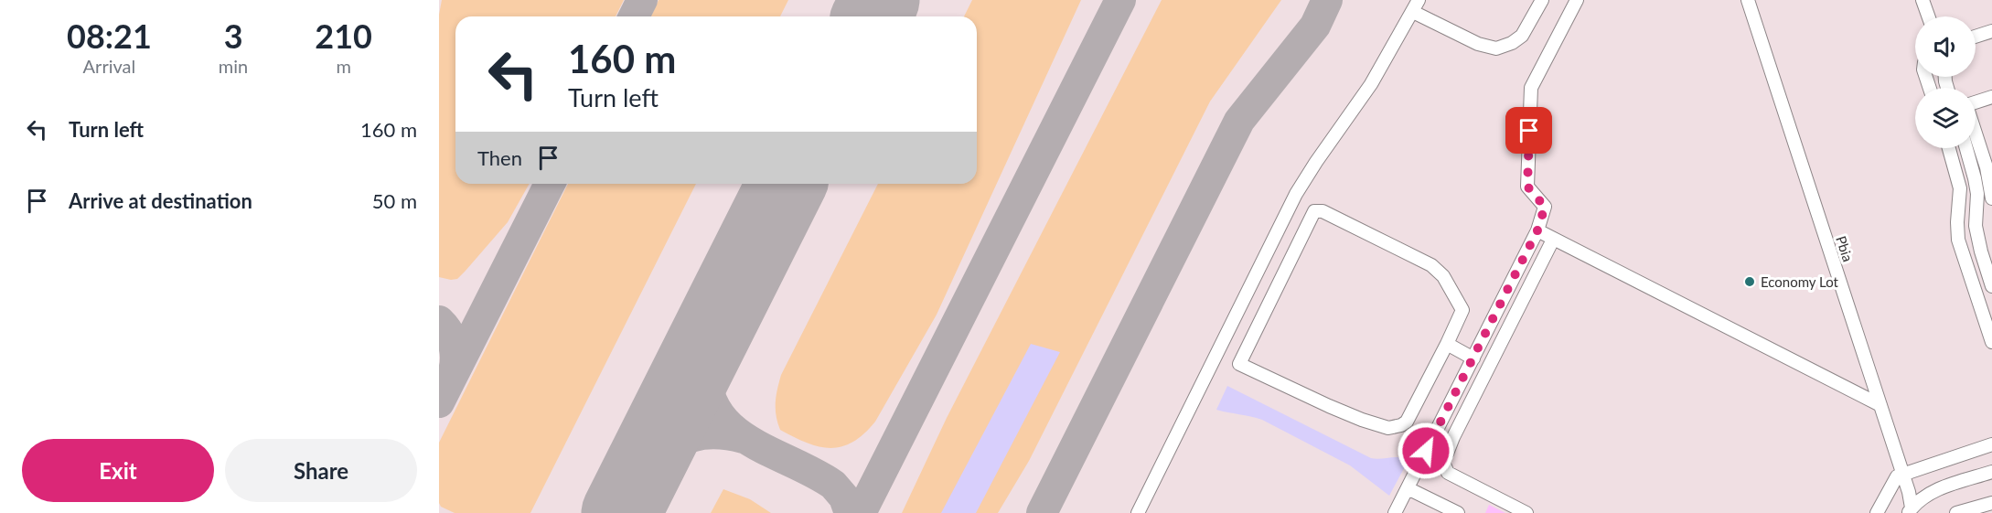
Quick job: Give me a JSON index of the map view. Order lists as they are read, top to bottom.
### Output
{
  "streets": {
    "lane": ["Pbia"]
  },
  "places": ["Economy Lot"],
  "page": {
    "eta": [
      "08:21",
      "Arrival",
      "3",
      "min",
      "210",
      "m"
    ],
    "turn": ["160 m", "Turn left"],
    "list": [
      {
        "name": "Turn left",
        "value": "160 m"
      },
      {
        "name": "Arrive at destination",
        "value": "50 m"
      }
    ],
    "then": "Then",
    "buttons": ["Exit", "Share"]
  }
}
